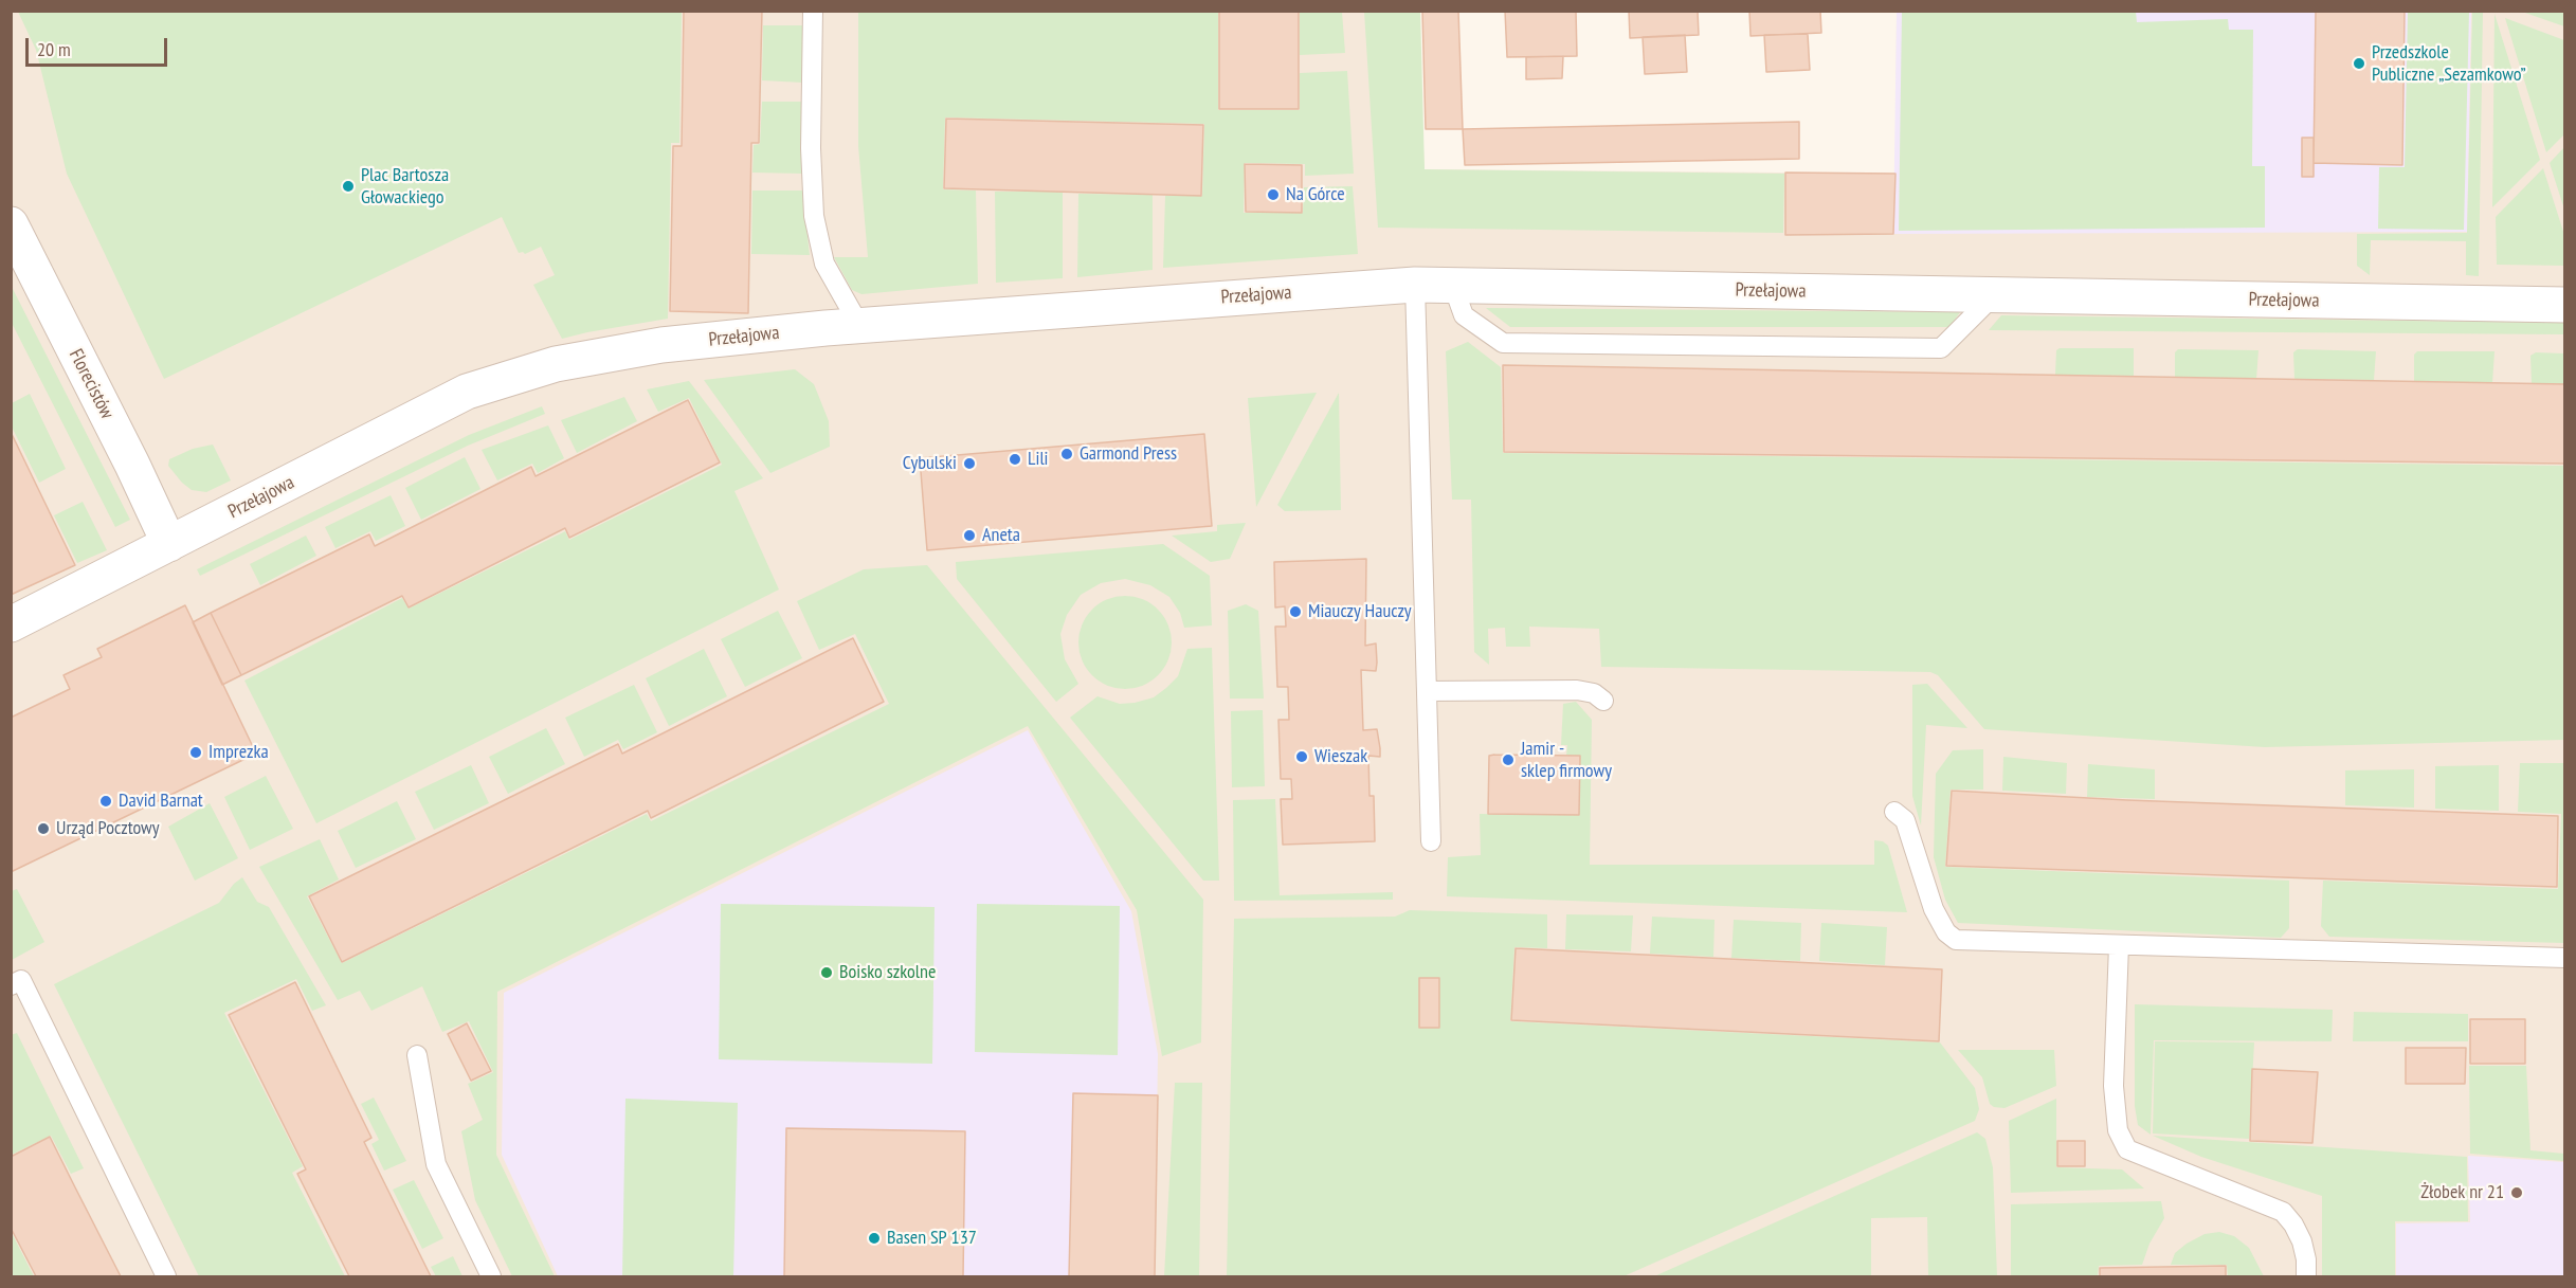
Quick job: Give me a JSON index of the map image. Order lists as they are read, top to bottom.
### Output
{
  "streets": {
    "street": ["Przełajowa", "Florecistów"]
  },
  "crossings": [
    ["Przełajowa", "Florecistów"]
  ],
  "places": [
    "Przedszkole Publiczne „Sezamkowo”",
    "Plac Bartosza Głowackiego",
    "Na Górce",
    "Garmond Press",
    "Lili",
    "Cybulski",
    "Aneta",
    "Miauczy Hauczy",
    "Imprezka",
    "Wieszak",
    "Jamir - sklep firmowy",
    "David Barnat",
    "Urząd Pocztowy",
    "Boisko szkolne",
    "Żłobek nr 21",
    "Basen SP 137"
  ],
  "scale_bar": "20 m"
}
